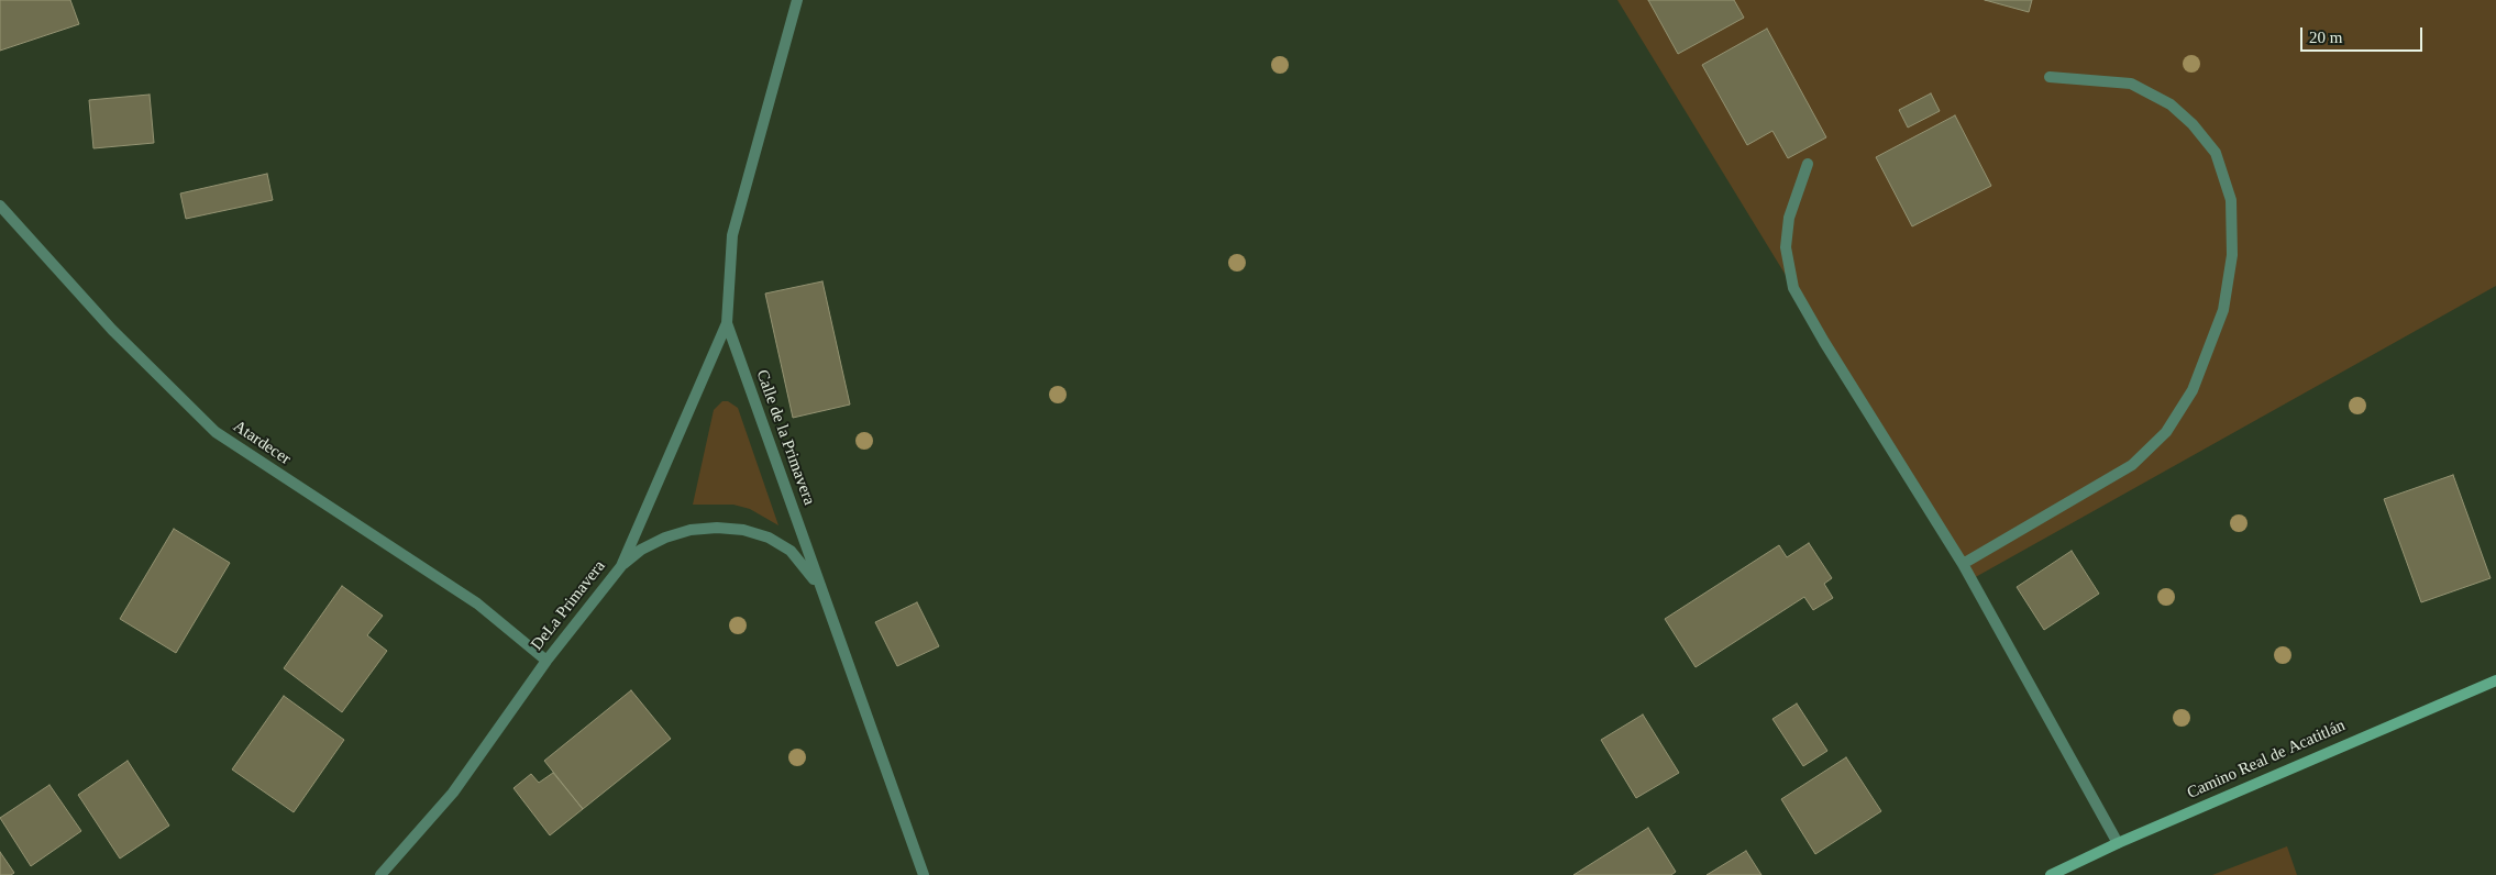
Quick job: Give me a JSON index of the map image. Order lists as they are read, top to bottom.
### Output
{
  "streets": {
    "main road": ["Camino Real de Acatitlán"],
    "street": ["Calle de la Primavera", "Atardecer", "DeLa Primavera"]
  },
  "crossings": [
    ["Calle de la Primavera", "DeLa Primavera"],
    ["Atardecer", "DeLa Primavera"]
  ],
  "scale_bar": "20 m"
}
